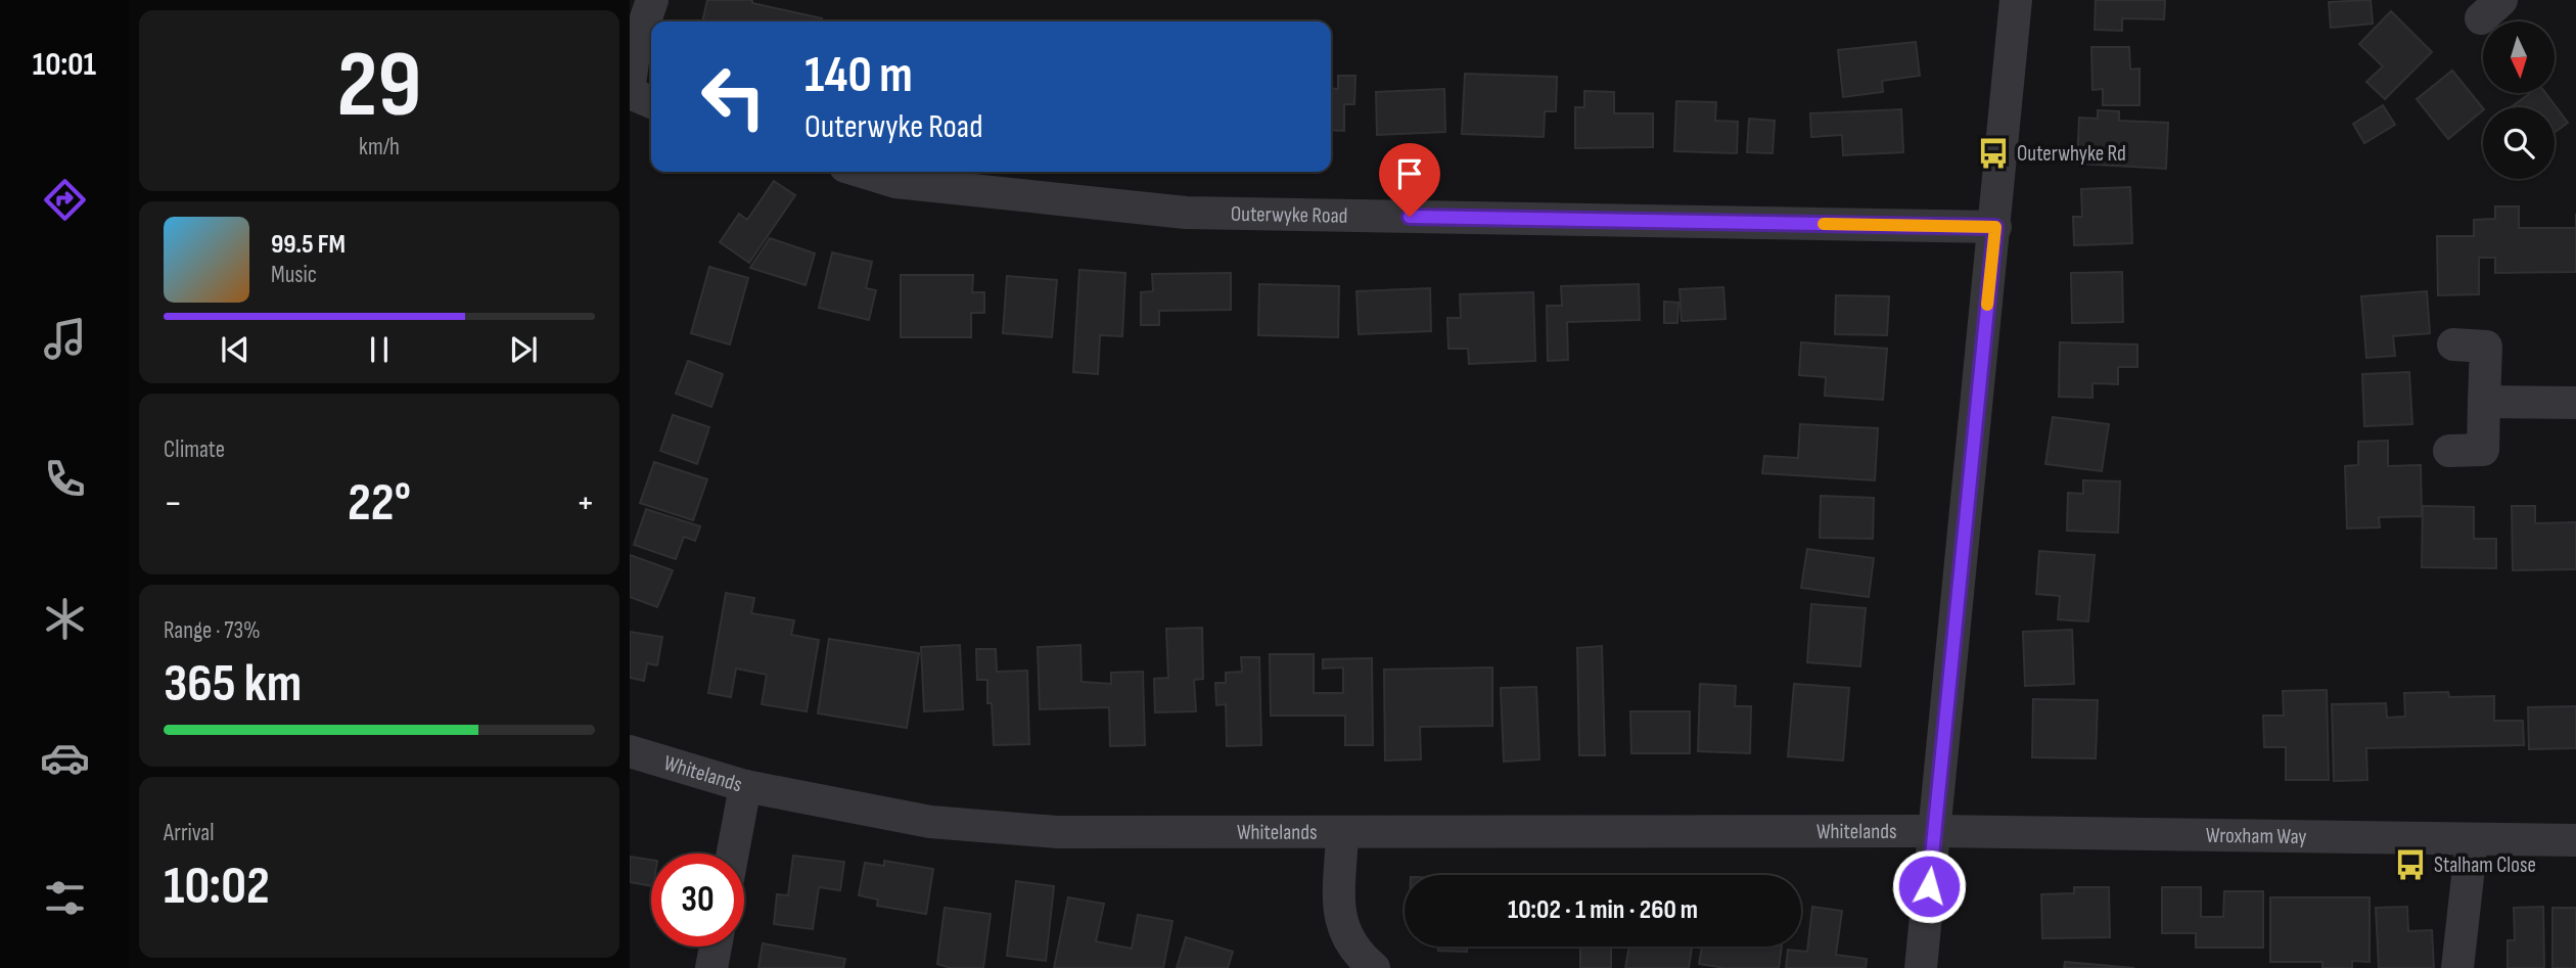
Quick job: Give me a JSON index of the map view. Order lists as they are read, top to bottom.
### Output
{
  "streets": {
    "street": ["Outerwyke Road", "Whitelands", "Wroxham Way"]
  },
  "crossings": [
    ["Whitelands", "Wroxham Way"]
  ],
  "places": {
    "bus stop": ["Outerwhyke Rd", "Stalham Close"]
  },
  "north": "bottom",
  "page": {
    "tabs": "10:01",
    "tile": [
      ["29", "km/h"],
      "Climate",
      ["Range · 73%", "365 km"],
      ["Arrival", "10:02"]
    ],
    "turn": ["140 m", "Outerwyke Road"],
    "song": ["99.5 FM", "Music"],
    "heat": ["−", "22°", "+"],
    "limit": "30",
    "trip": "10:02 · 1 min · 260 m"
  }
}
